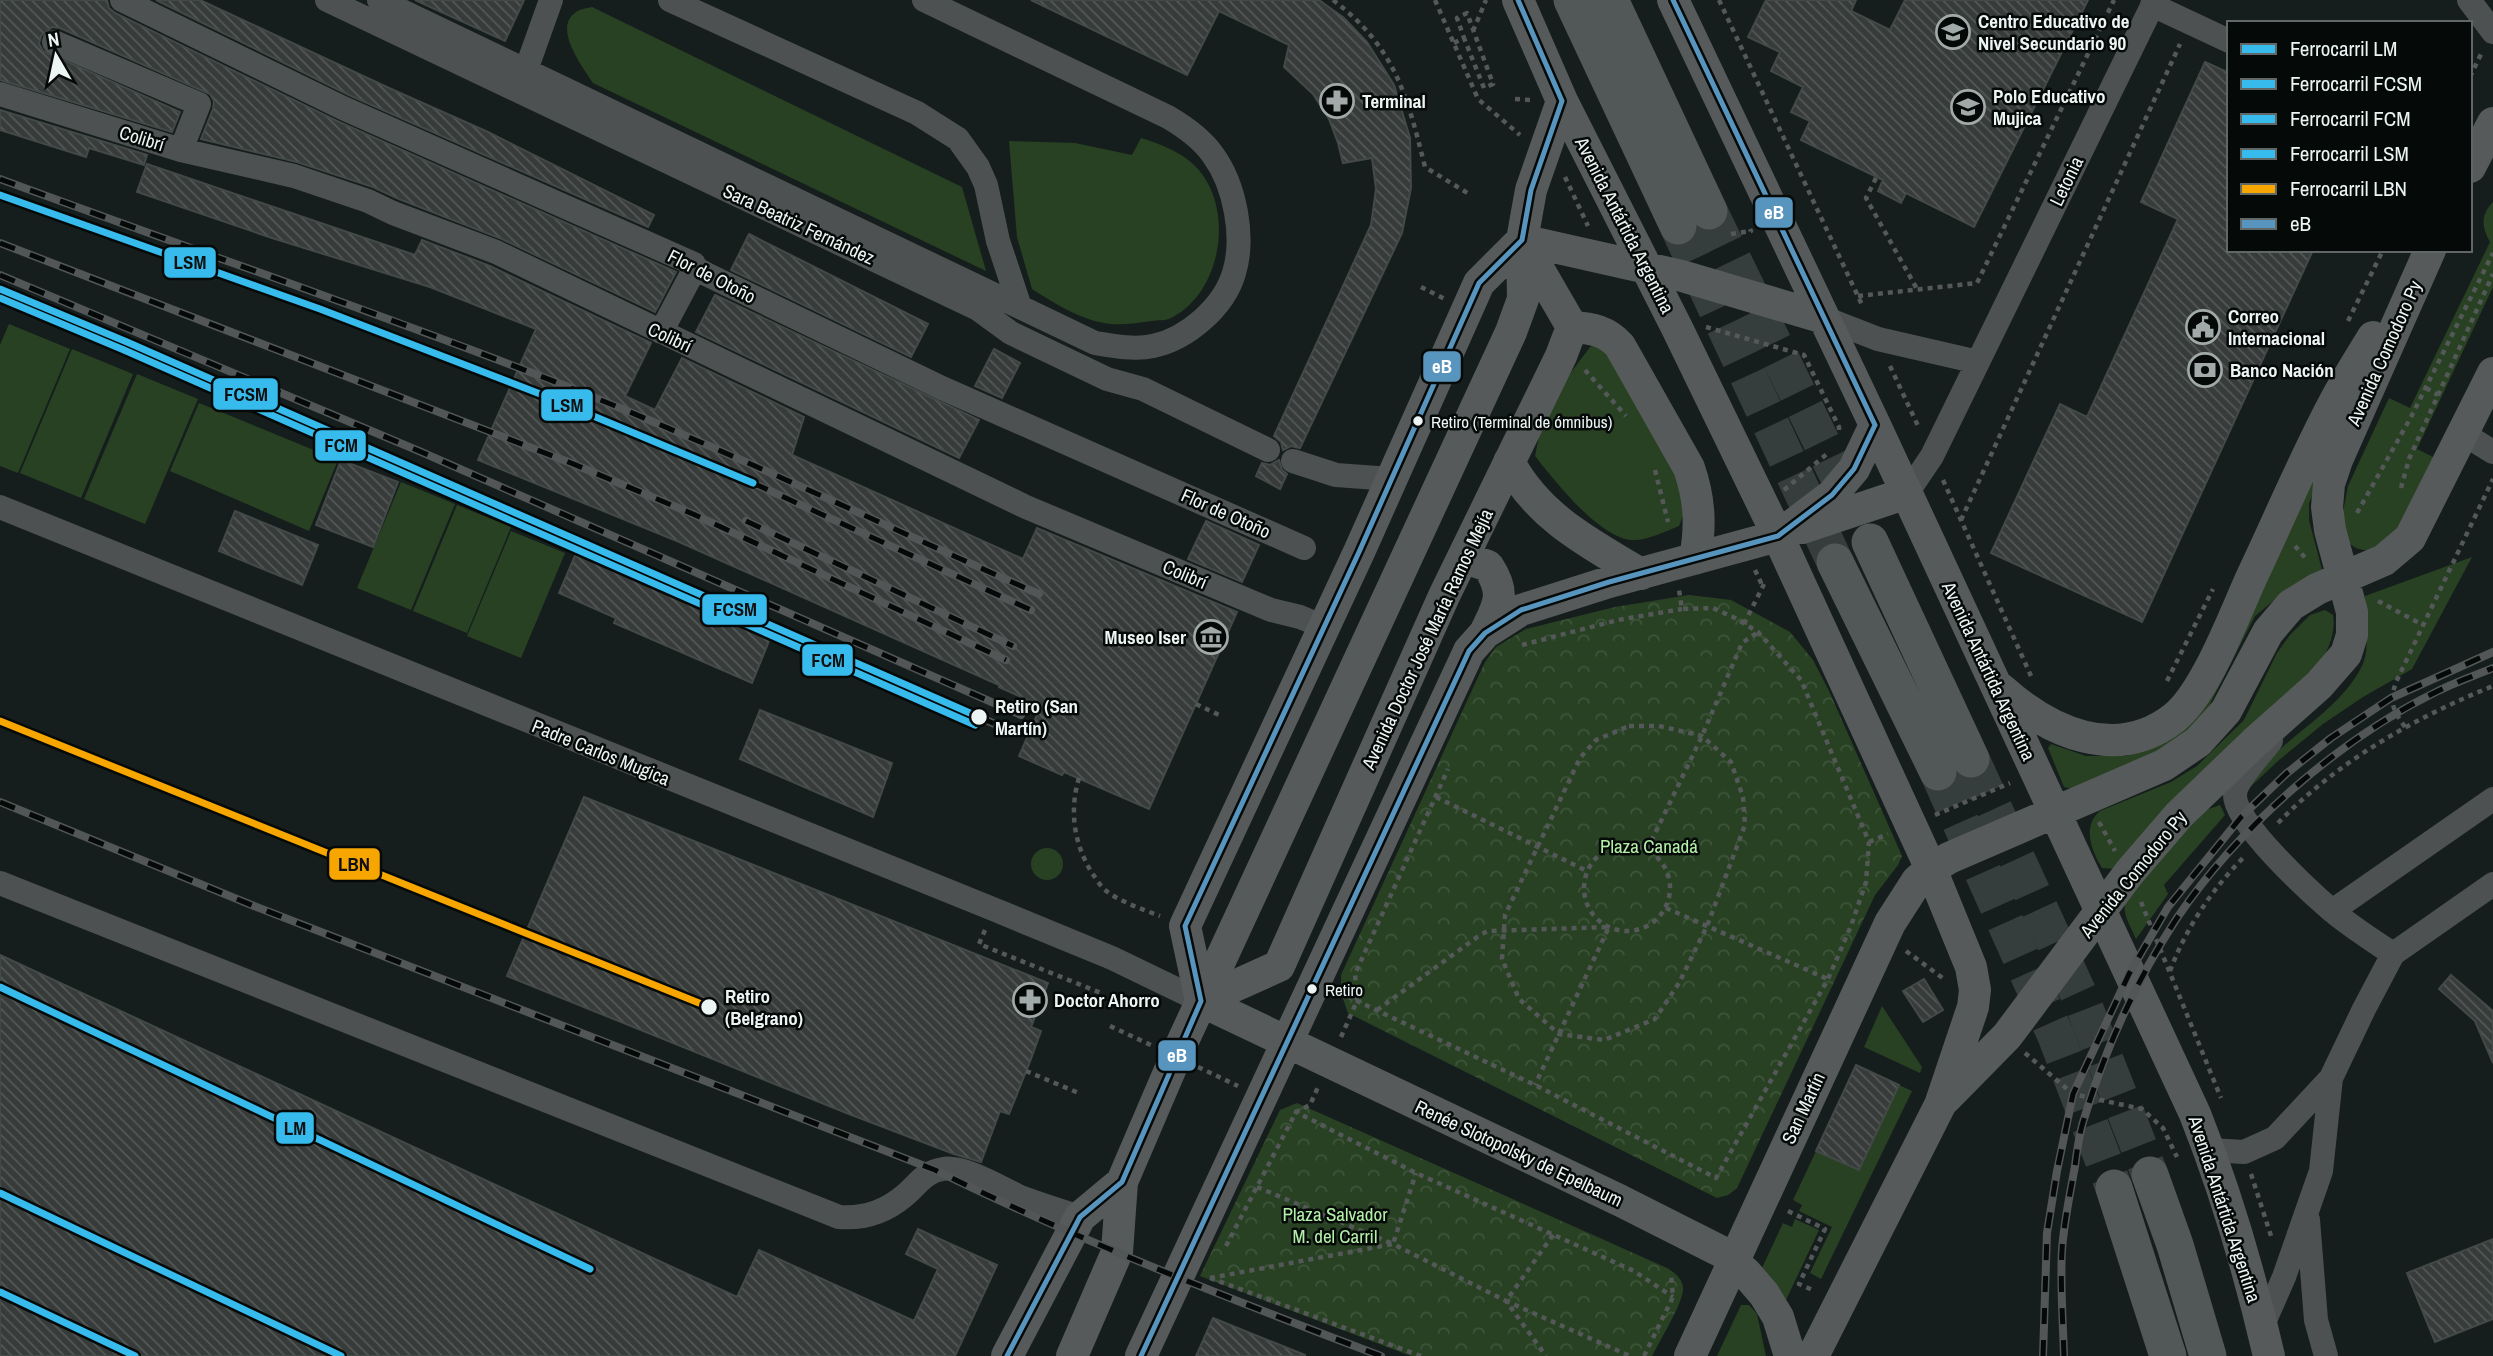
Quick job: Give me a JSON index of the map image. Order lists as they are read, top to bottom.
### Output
{
  "streets": {
    "main road": [
      "Avenida Antártida Argentina",
      "Avenida Comodoro Py",
      "Avenida Doctor José María Ramos Mejía",
      "San Martín",
      "Renée Slotopolsky de Epelbaum"
    ],
    "street": [
      "Colibrí",
      "Letonia",
      "Sara Beatriz Fernández",
      "Flor de Otoño",
      "Padre Carlos Mugica"
    ]
  },
  "crossings": [
    ["Letonia", "Avenida Antártida Argentina"],
    ["Avenida Antártida Argentina", "Avenida Comodoro Py"],
    ["Avenida Antártida Argentina", "San Martín"],
    ["Avenida Doctor José María Ramos Mejía", "Padre Carlos Mugica"],
    ["Avenida Doctor José María Ramos Mejía", "Renée Slotopolsky de Epelbaum"],
    ["Padre Carlos Mugica", "Renée Slotopolsky de Epelbaum"],
    ["San Martín", "Renée Slotopolsky de Epelbaum"]
  ],
  "parks": ["Plaza Canadá", "Plaza Salvador M. del Carril"],
  "places": {
    "school or university": ["Centro Educativo de Nivel Secundario 90", "Polo Educativo Mujica"],
    "pharmacy": ["Terminal", "Doctor Ahorro"],
    "public building": ["Correo Internacional"],
    "bank": ["Banco Nación"],
    "other": [
      "Retiro (Terminal de ómnibus)",
      "Retiro (San Martín)",
      "Retiro",
      "Retiro (Belgrano)"
    ],
    "museum": ["Museo Iser"]
  },
  "lines": [
    "transit line eB",
    "rail line LSM",
    "rail line FCSM",
    "rail line FCM",
    "rail line LBN",
    "rail line LM"
  ],
  "legend": [
    "Ferrocarril LM",
    "Ferrocarril FCSM",
    "Ferrocarril FCM",
    "Ferrocarril LSM",
    "Ferrocarril LBN",
    "eB"
  ],
  "north": "top"
}
